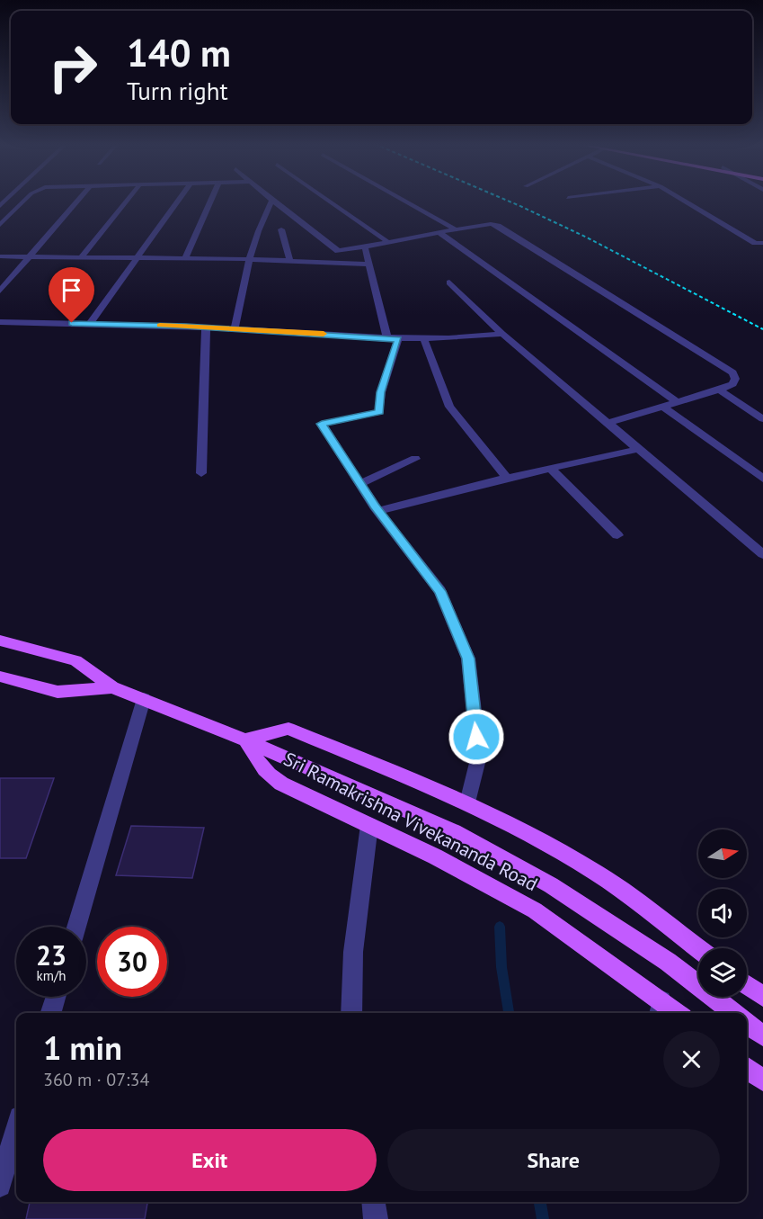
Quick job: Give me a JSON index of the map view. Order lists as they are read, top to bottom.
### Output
{
  "streets": {
    "main road": ["Sri Ramakrishna Vivekananda Road"]
  },
  "north": "right",
  "page": {
    "turn": ["140 m", "Turn right"],
    "speed": "23 km/h",
    "limit": "30",
    "heading": ["1 min", "360 m · 07:34"],
    "buttons": ["Exit", "Share"]
  }
}
